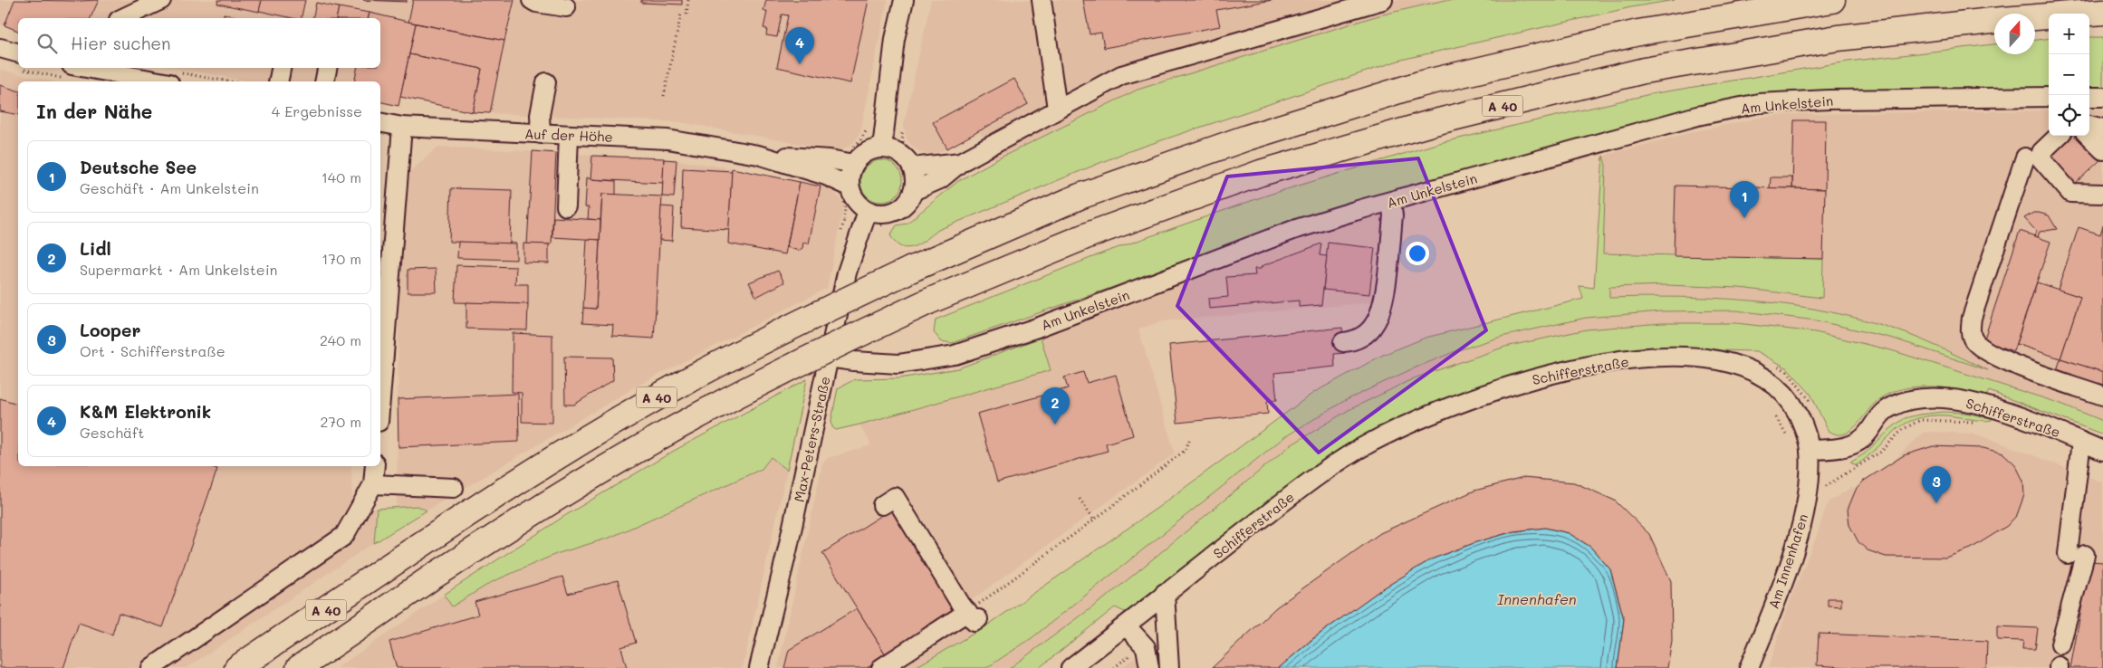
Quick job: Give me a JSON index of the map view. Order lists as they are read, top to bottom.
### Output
{
  "streets": {
    "highway": ["A 40"],
    "street": [
      "Am Unkelstein",
      "Auf der Höhe",
      "Schifferstraße",
      "Max-Peters-Straße",
      "Am Innenhafen"
    ]
  },
  "crossings": [
    ["Am Unkelstein", "Max-Peters-Straße"],
    ["Auf der Höhe", "Max-Peters-Straße"],
    ["Schifferstraße", "Am Innenhafen"]
  ],
  "water": ["Innenhafen"],
  "north": "top",
  "page": {
    "map_buttons": ["+", "−"],
    "search": "Hier suchen",
    "pins": [
      "4",
      "1",
      "2",
      "3"
    ],
    "heading": ["In der Nähe", "4 Ergebnisse"],
    "list": [
      {
        "mark": "1",
        "name": "Deutsche See",
        "note": "Geschäft · Am Unkelstein",
        "value": "140 m"
      },
      {
        "mark": "2",
        "name": "Lidl",
        "note": "Supermarkt · Am Unkelstein",
        "value": "170 m"
      },
      {
        "mark": "3",
        "name": "Looper",
        "note": "Ort · Schifferstraße",
        "value": "240 m"
      },
      {
        "mark": "4",
        "name": "K&M Elektronik",
        "note": "Geschäft",
        "value": "270 m"
      }
    ]
  }
}
